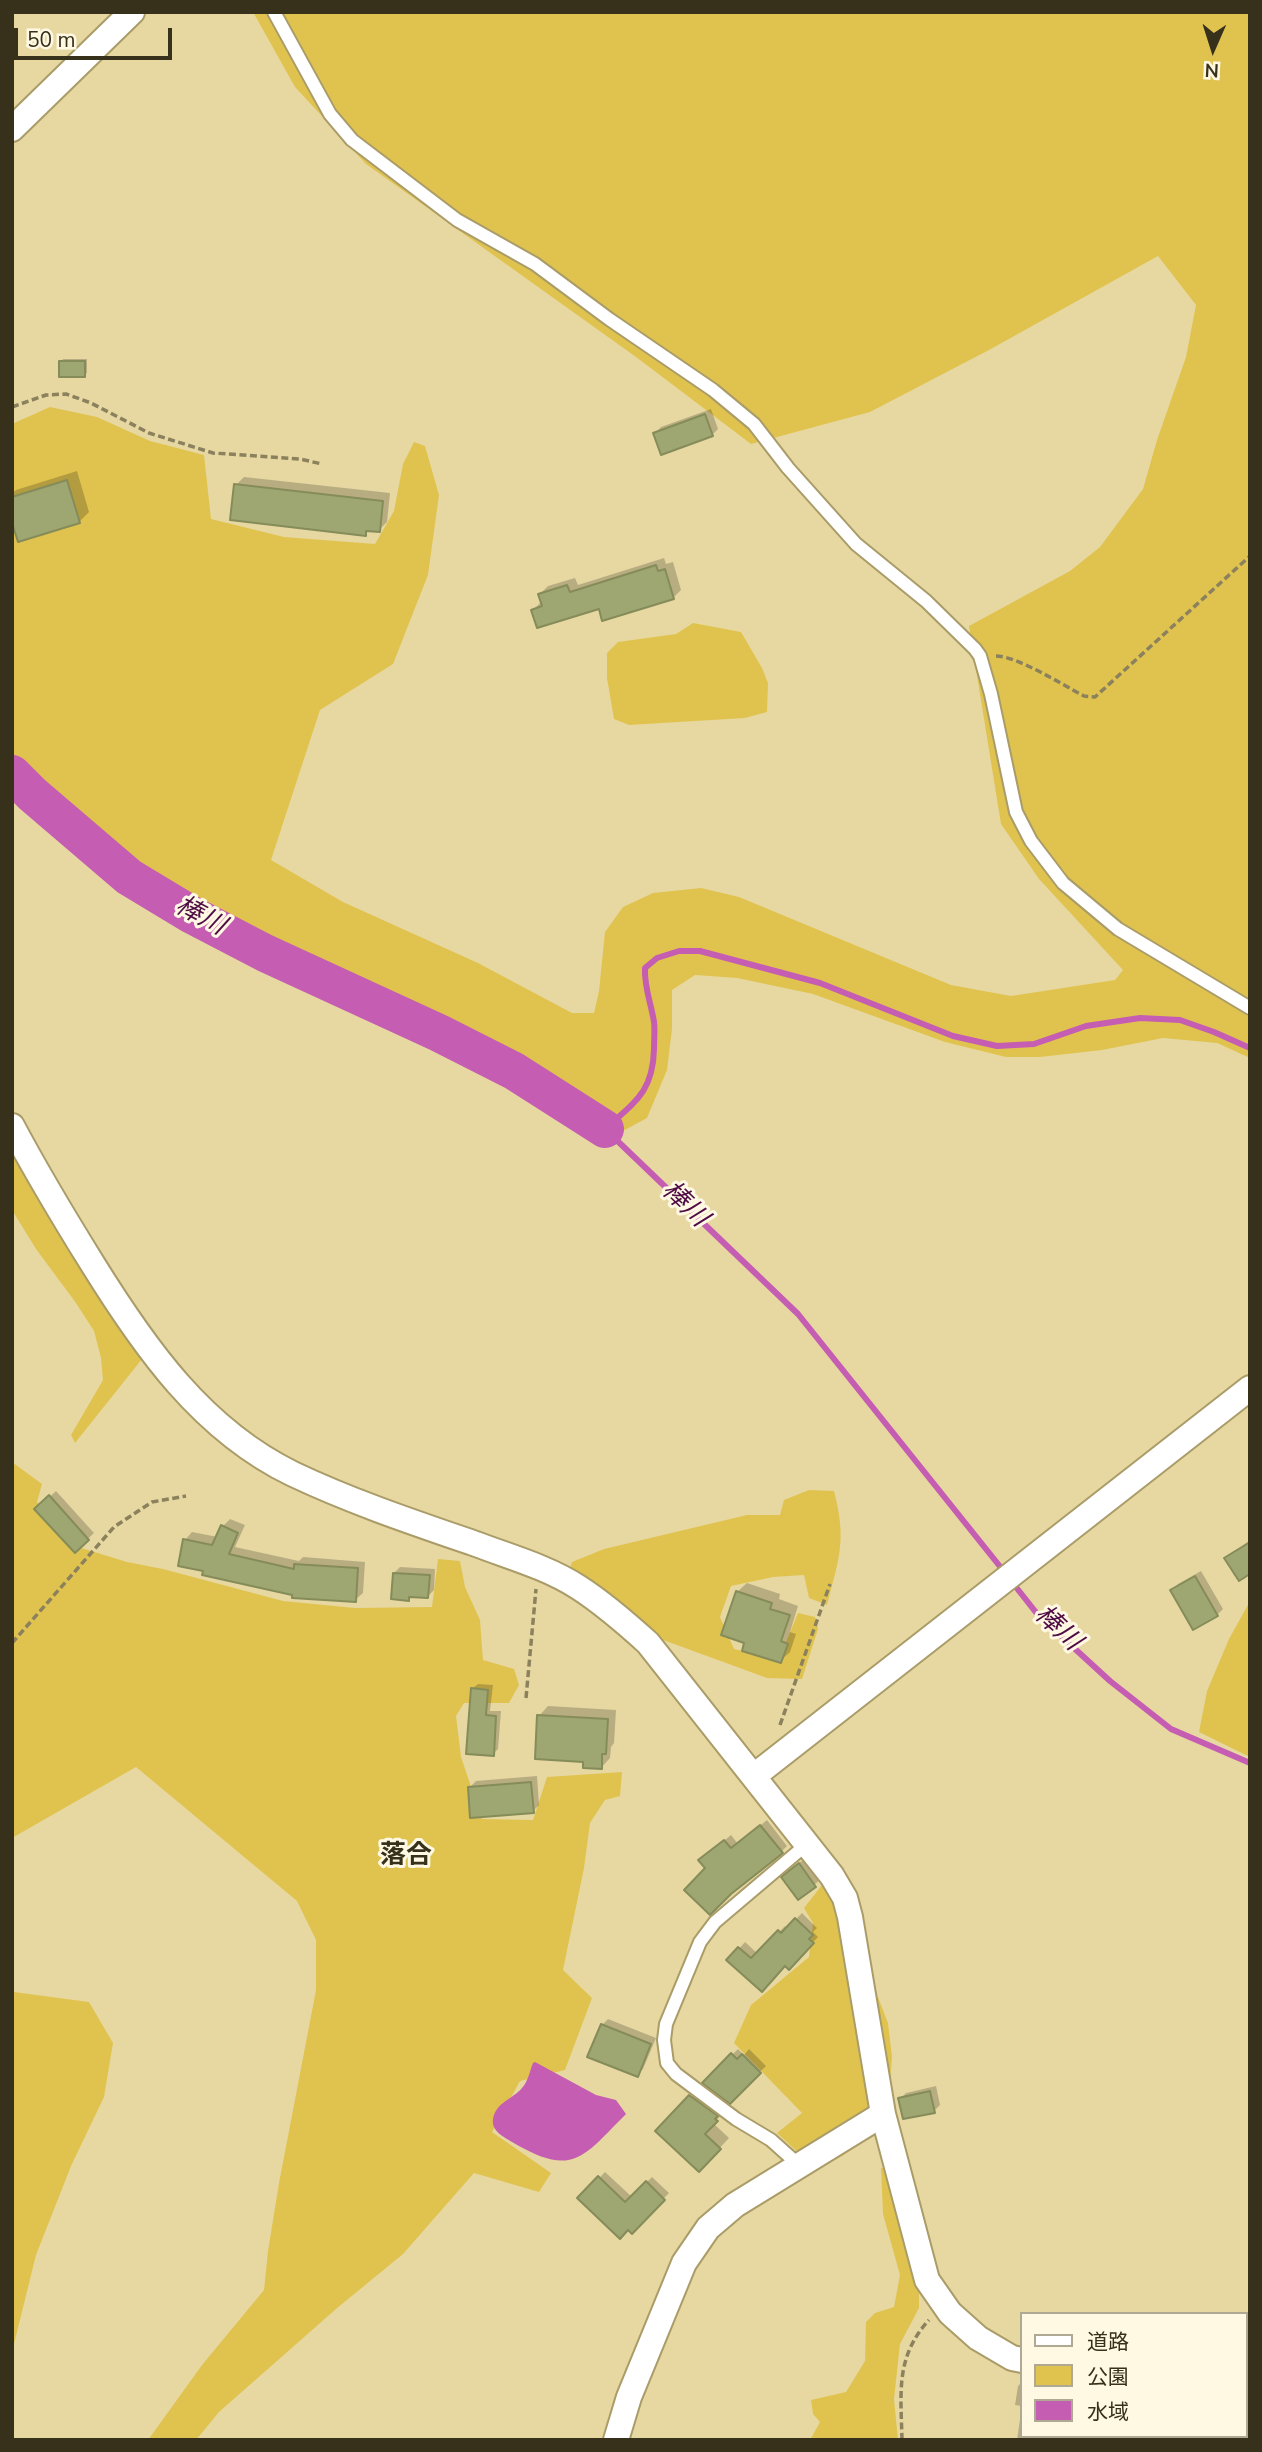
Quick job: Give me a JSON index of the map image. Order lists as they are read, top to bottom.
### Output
{
  "districts": ["落合"],
  "water": ["棒川"],
  "legend": ["道路", "公園", "水域"],
  "scale_bar": "50 m",
  "north": "bottom"
}
